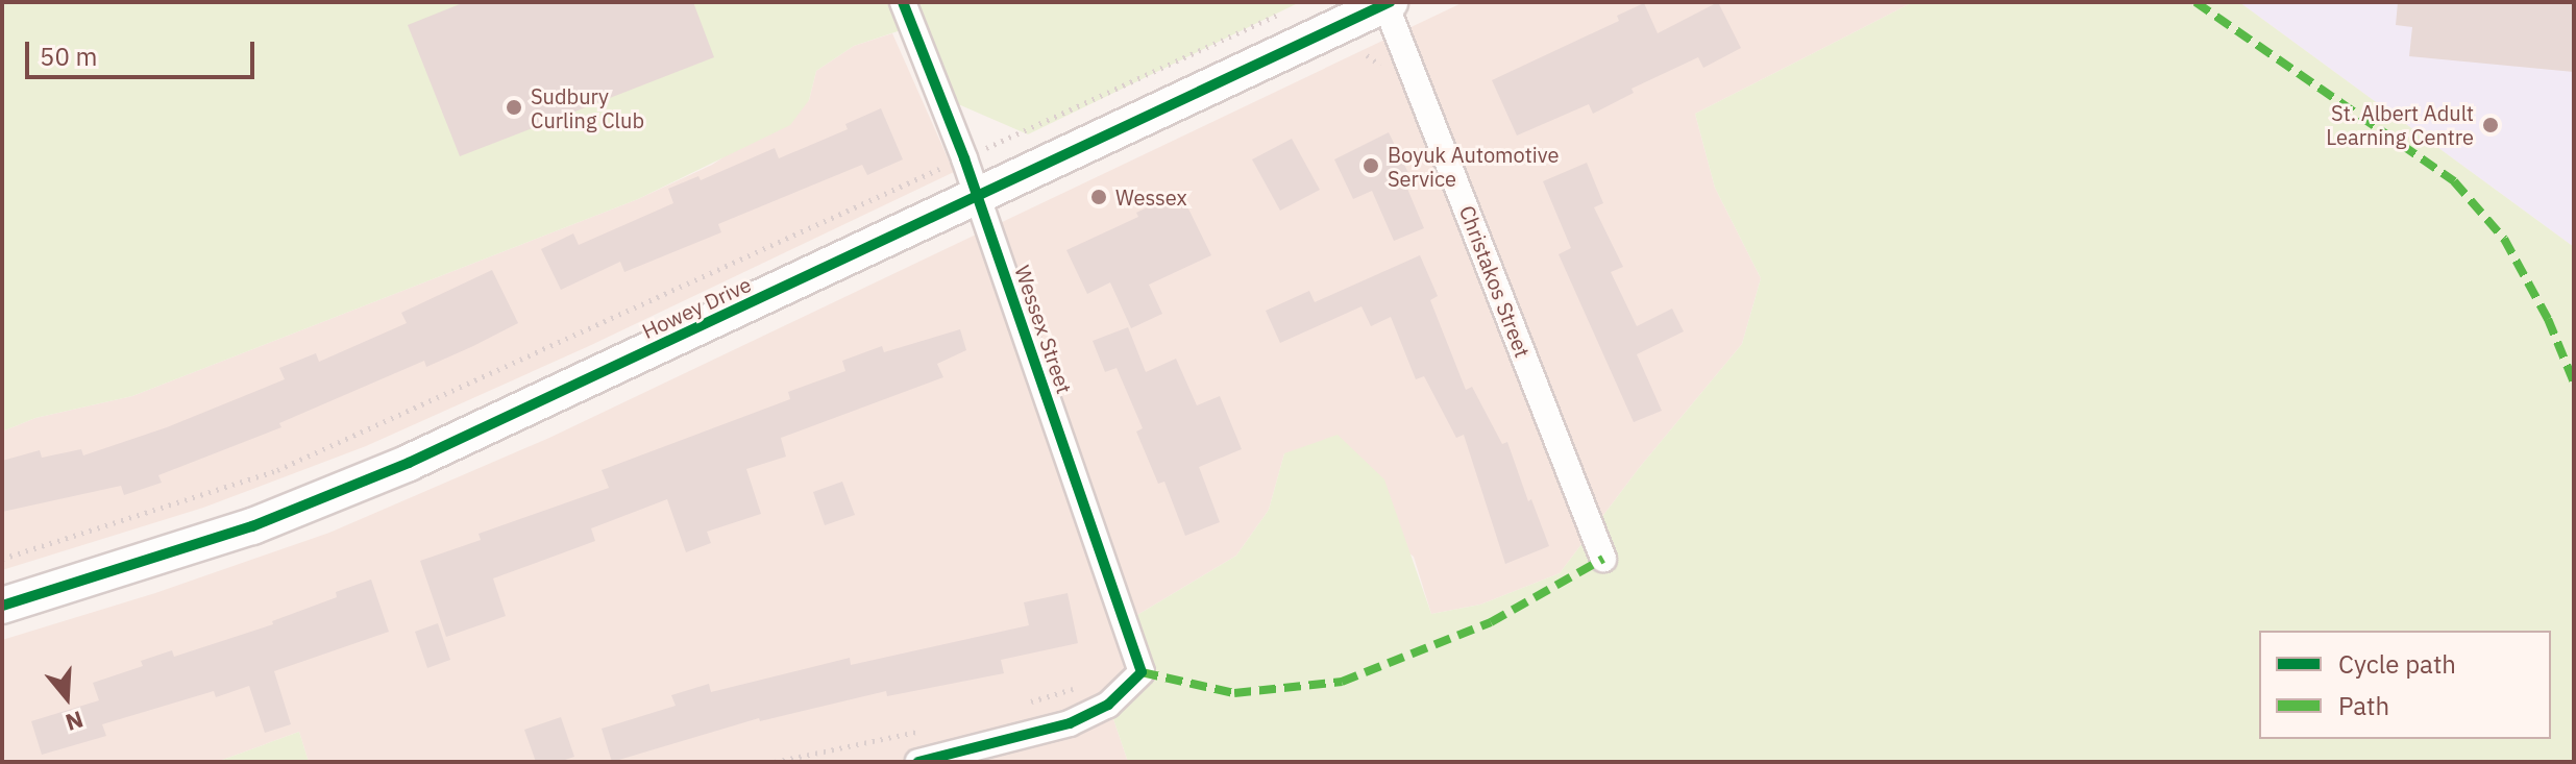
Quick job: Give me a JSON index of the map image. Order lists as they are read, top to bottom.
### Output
{
  "streets": {
    "main road": ["Howey Drive"],
    "street": ["Christakos Street", "Wessex Street"]
  },
  "crossings": [
    ["Christakos Street", "Howey Drive"],
    ["Howey Drive", "Wessex Street"]
  ],
  "places": [
    "Sudbury Curling Club",
    "St. Albert Adult Learning Centre",
    "Boyuk Automotive Service",
    "Wessex"
  ],
  "legend": ["Cycle path", "Path"],
  "scale_bar": "50 m",
  "north": "bottom"
}
